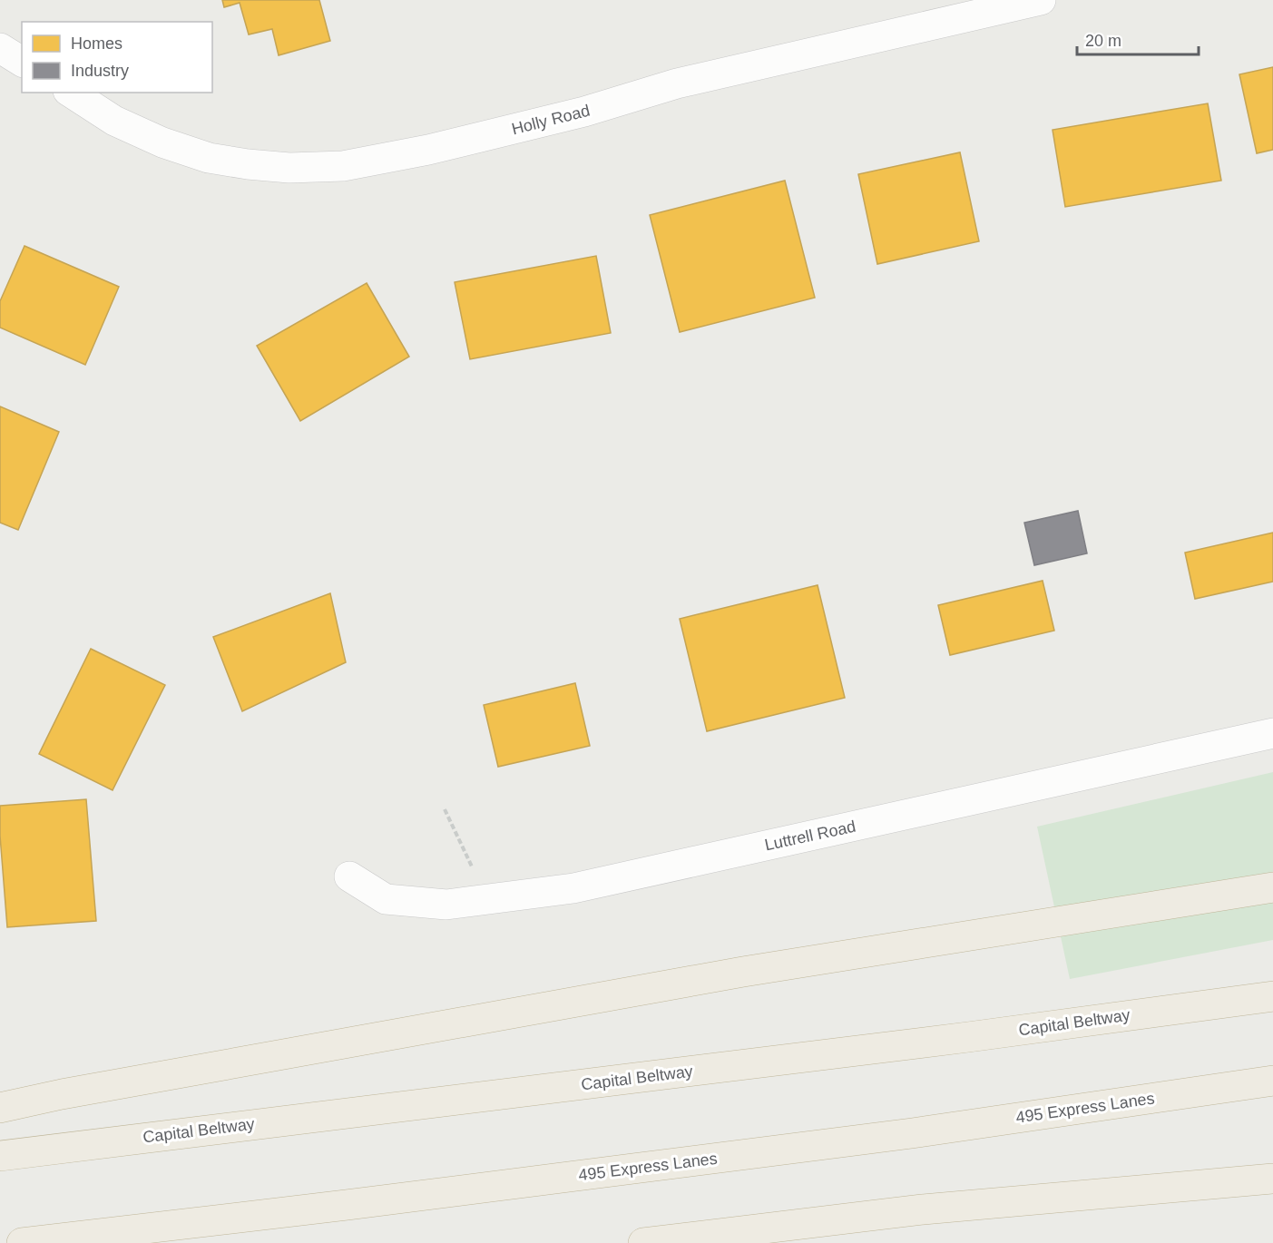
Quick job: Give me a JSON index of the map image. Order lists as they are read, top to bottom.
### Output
{
  "streets": {
    "highway": ["Capital Beltway", "495 Express Lanes"],
    "street": ["Holly Road", "Luttrell Road"]
  },
  "legend": ["Homes", "Industry"],
  "scale_bar": "20 m"
}
